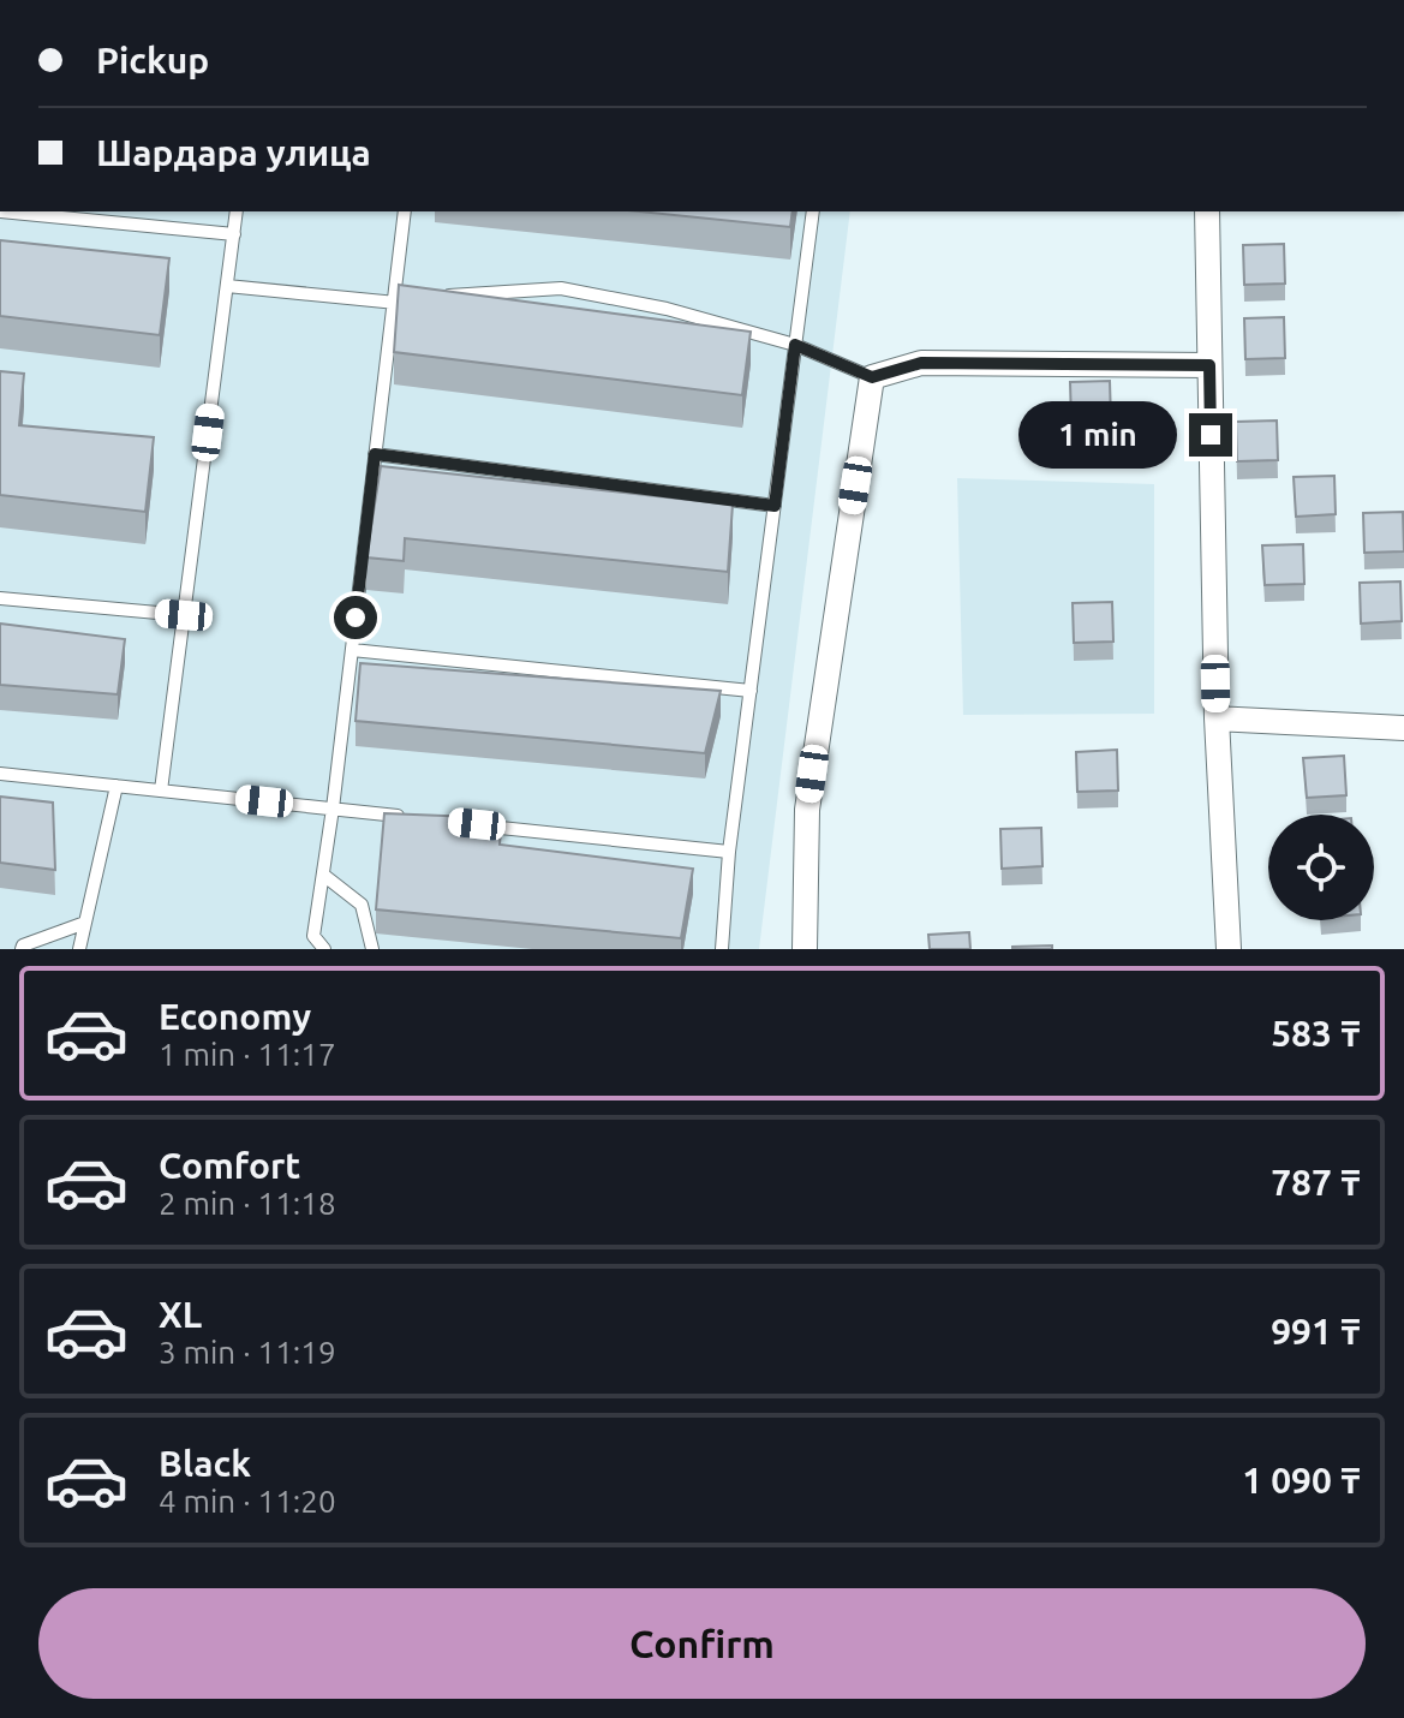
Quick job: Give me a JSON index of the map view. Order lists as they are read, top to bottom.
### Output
{
  "page": {
    "banner": ["Pickup", "Шардара улица"],
    "bubble": "1 min",
    "list": [
      {
        "name": "Economy",
        "note": "1 min · 11:17",
        "value": "583 ₸"
      },
      {
        "name": "Comfort",
        "note": "2 min · 11:18",
        "value": "787 ₸"
      },
      {
        "name": "XL",
        "note": "3 min · 11:19",
        "value": "991 ₸"
      },
      {
        "name": "Black",
        "note": "4 min · 11:20",
        "value": "1 090 ₸"
      }
    ],
    "buttons": "Confirm"
  }
}
